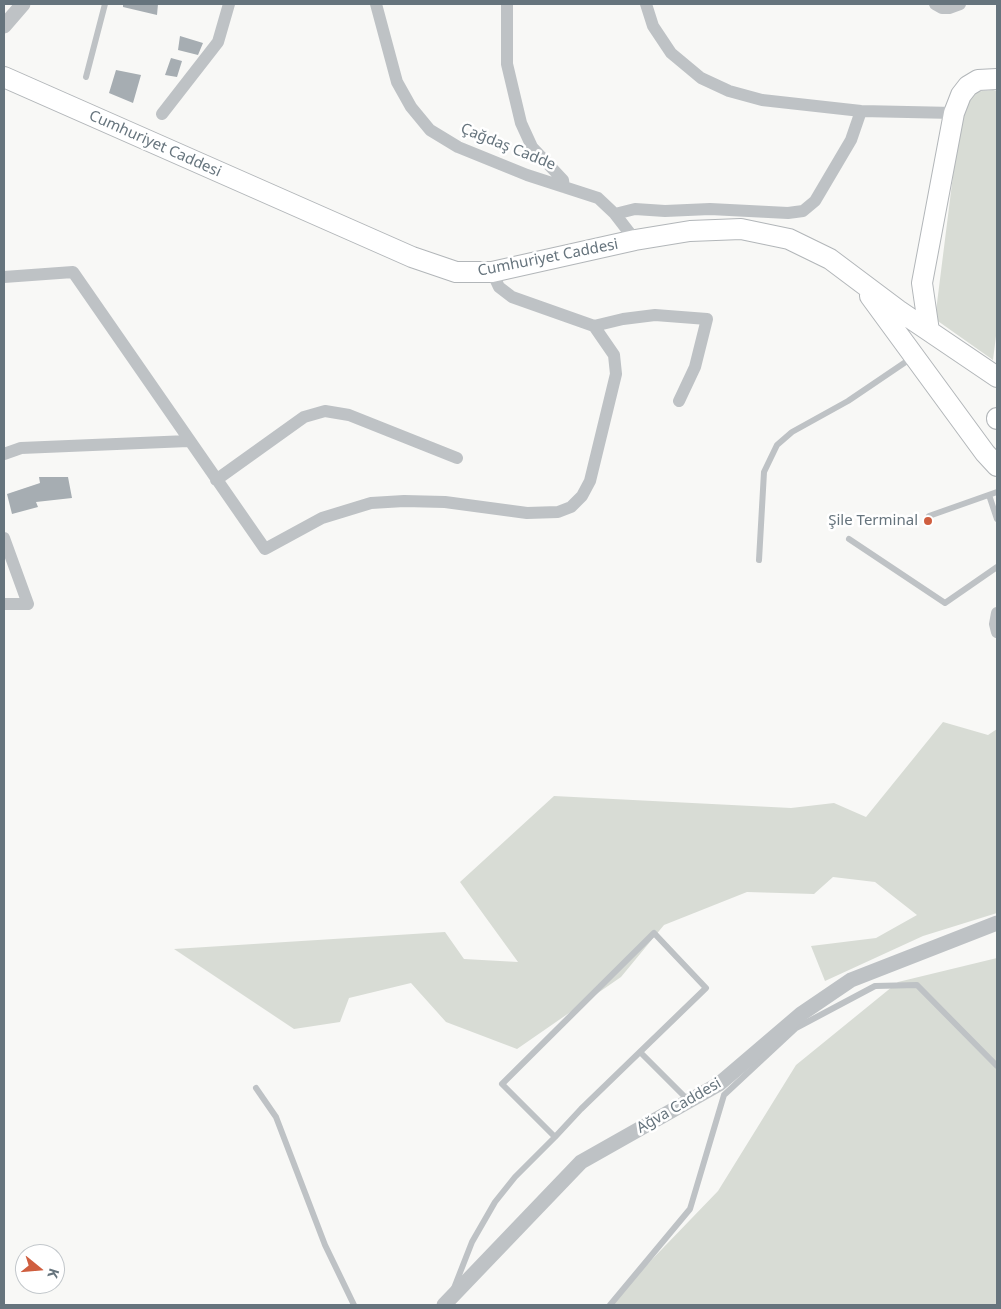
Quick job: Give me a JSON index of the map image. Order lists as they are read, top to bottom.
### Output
{
  "streets": {
    "main road": ["Cumhuriyet Caddesi"],
    "street": ["Çağdaş Cadde", "Ağva Caddesi"]
  },
  "crossings": [
    ["Cumhuriyet Caddesi", "Çağdaş Cadde"]
  ],
  "places": ["Şile Terminal"],
  "north": "right"
}
